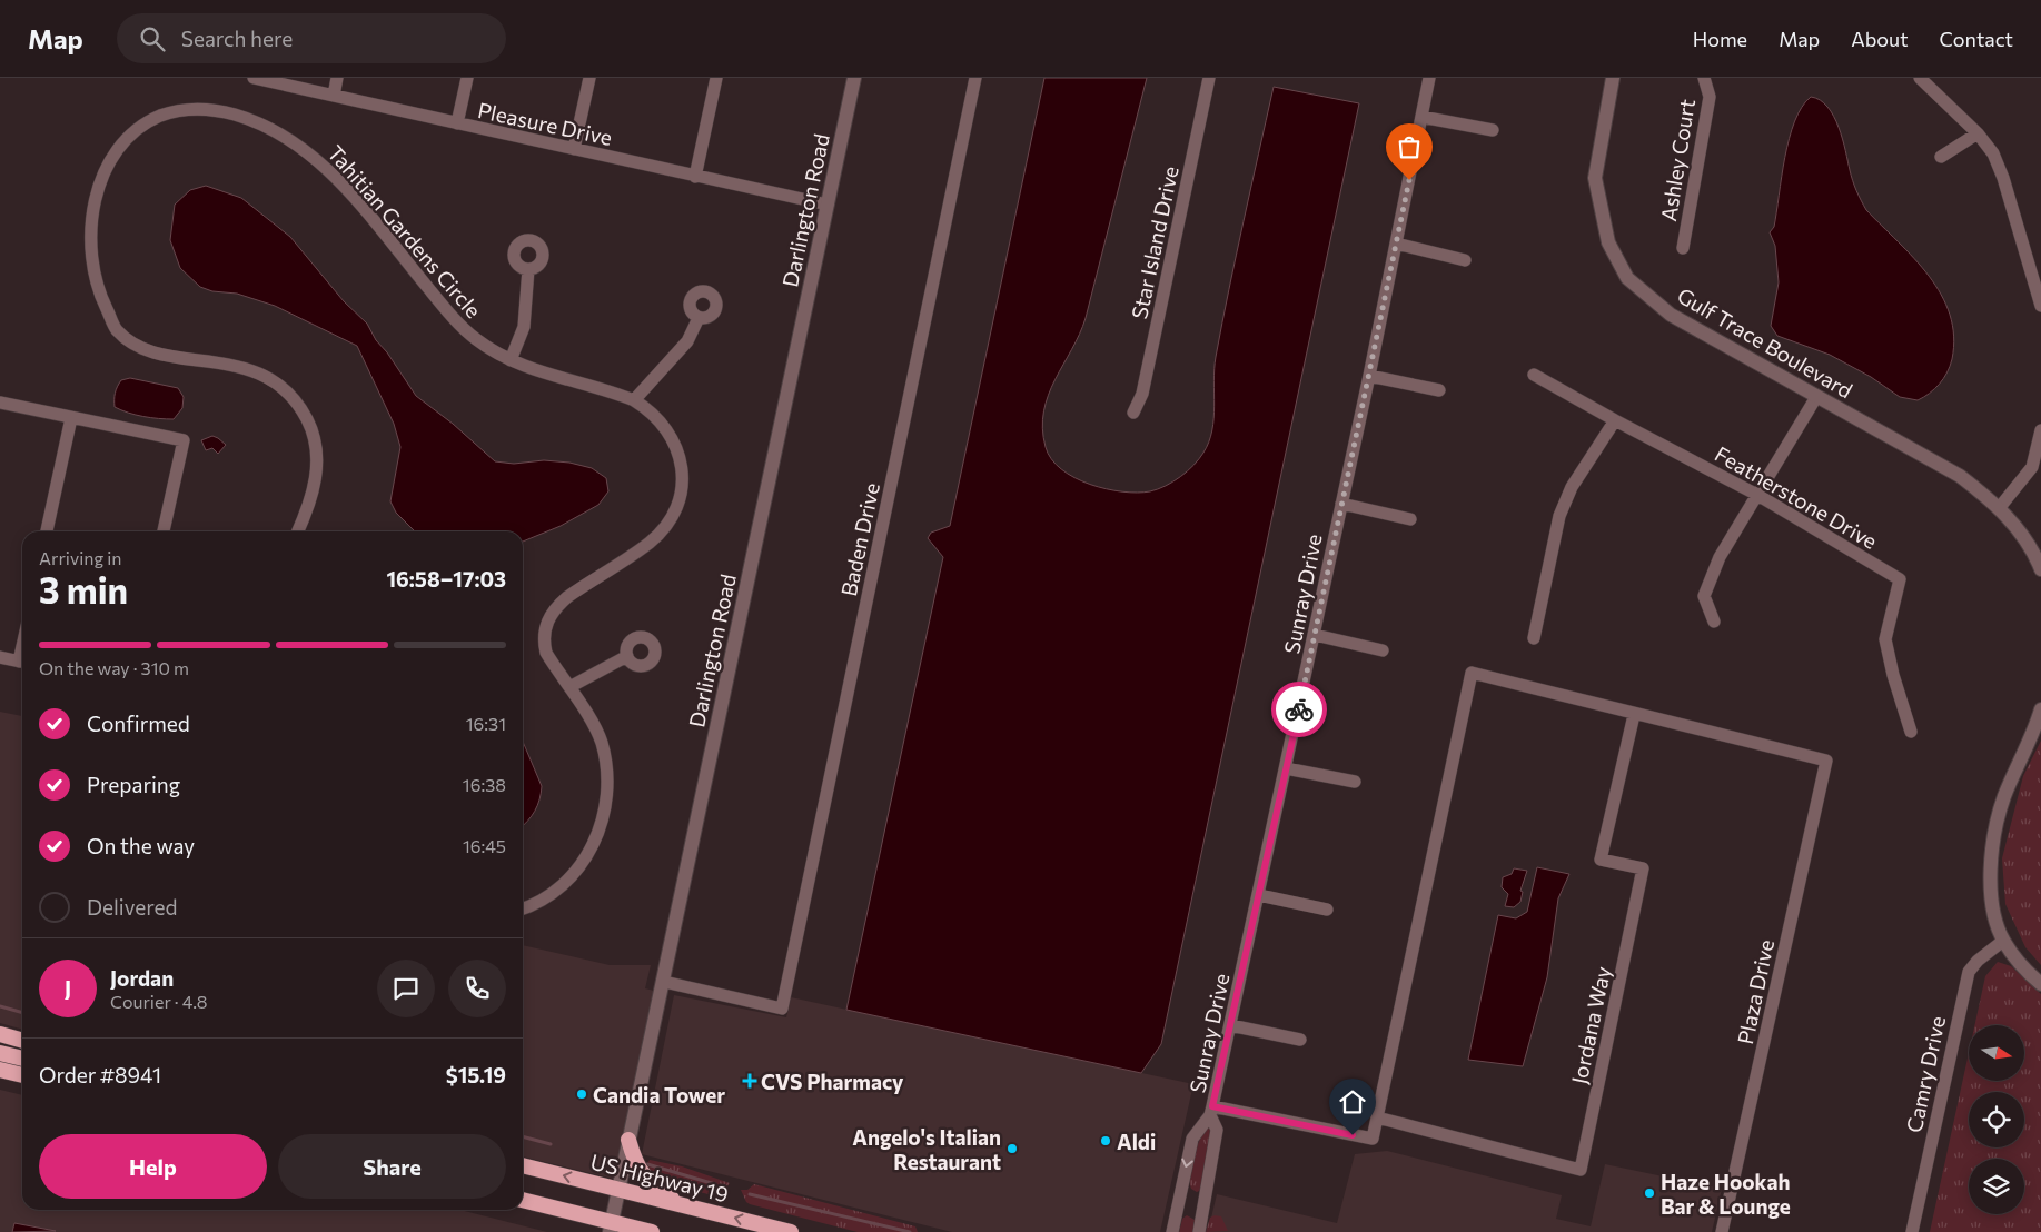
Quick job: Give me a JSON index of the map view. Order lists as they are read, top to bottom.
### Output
{
  "streets": {
    "highway": ["US Highway 19"],
    "street": [
      "Pleasure Drive",
      "Ashley Court",
      "Darlington Road",
      "Tahitian Gardens Circle",
      "Star Island Drive",
      "Gulf Trace Boulevard",
      "Featherstone Drive",
      "Baden Drive",
      "Sunray Drive",
      "Plaza Drive",
      "Jordana Way",
      "Camry Drive"
    ]
  },
  "crossings": [
    ["Pleasure Drive", "Darlington Road"],
    ["Darlington Road", "Baden Drive"],
    ["Darlington Road", "US Highway 19"],
    ["Plaza Drive", "Jordana Way"]
  ],
  "places": {
    "health": ["CVS Pharmacy"],
    "other": [
      "Candia Tower",
      "Aldi",
      "Angelo's Italian Restaurant",
      "Haze Hookah Bar & Lounge"
    ]
  },
  "north": "right",
  "page": {
    "header": "Map",
    "search": "Search here",
    "nav": [
      "Home",
      "Map",
      "About",
      "Contact"
    ],
    "heading": ["3 min", "Arriving in", "16:58–17:03"],
    "panel": [
      "Jordan",
      "Courier · 4.8",
      "Order #8941",
      "$15.19"
    ],
    "bar": "On the way · 310 m",
    "list": [
      ["Confirmed", "16:31"],
      ["Preparing", "16:38"],
      ["On the way", "16:45"],
      "Delivered"
    ],
    "round": "J",
    "buttons": ["Help", "Share"]
  }
}
